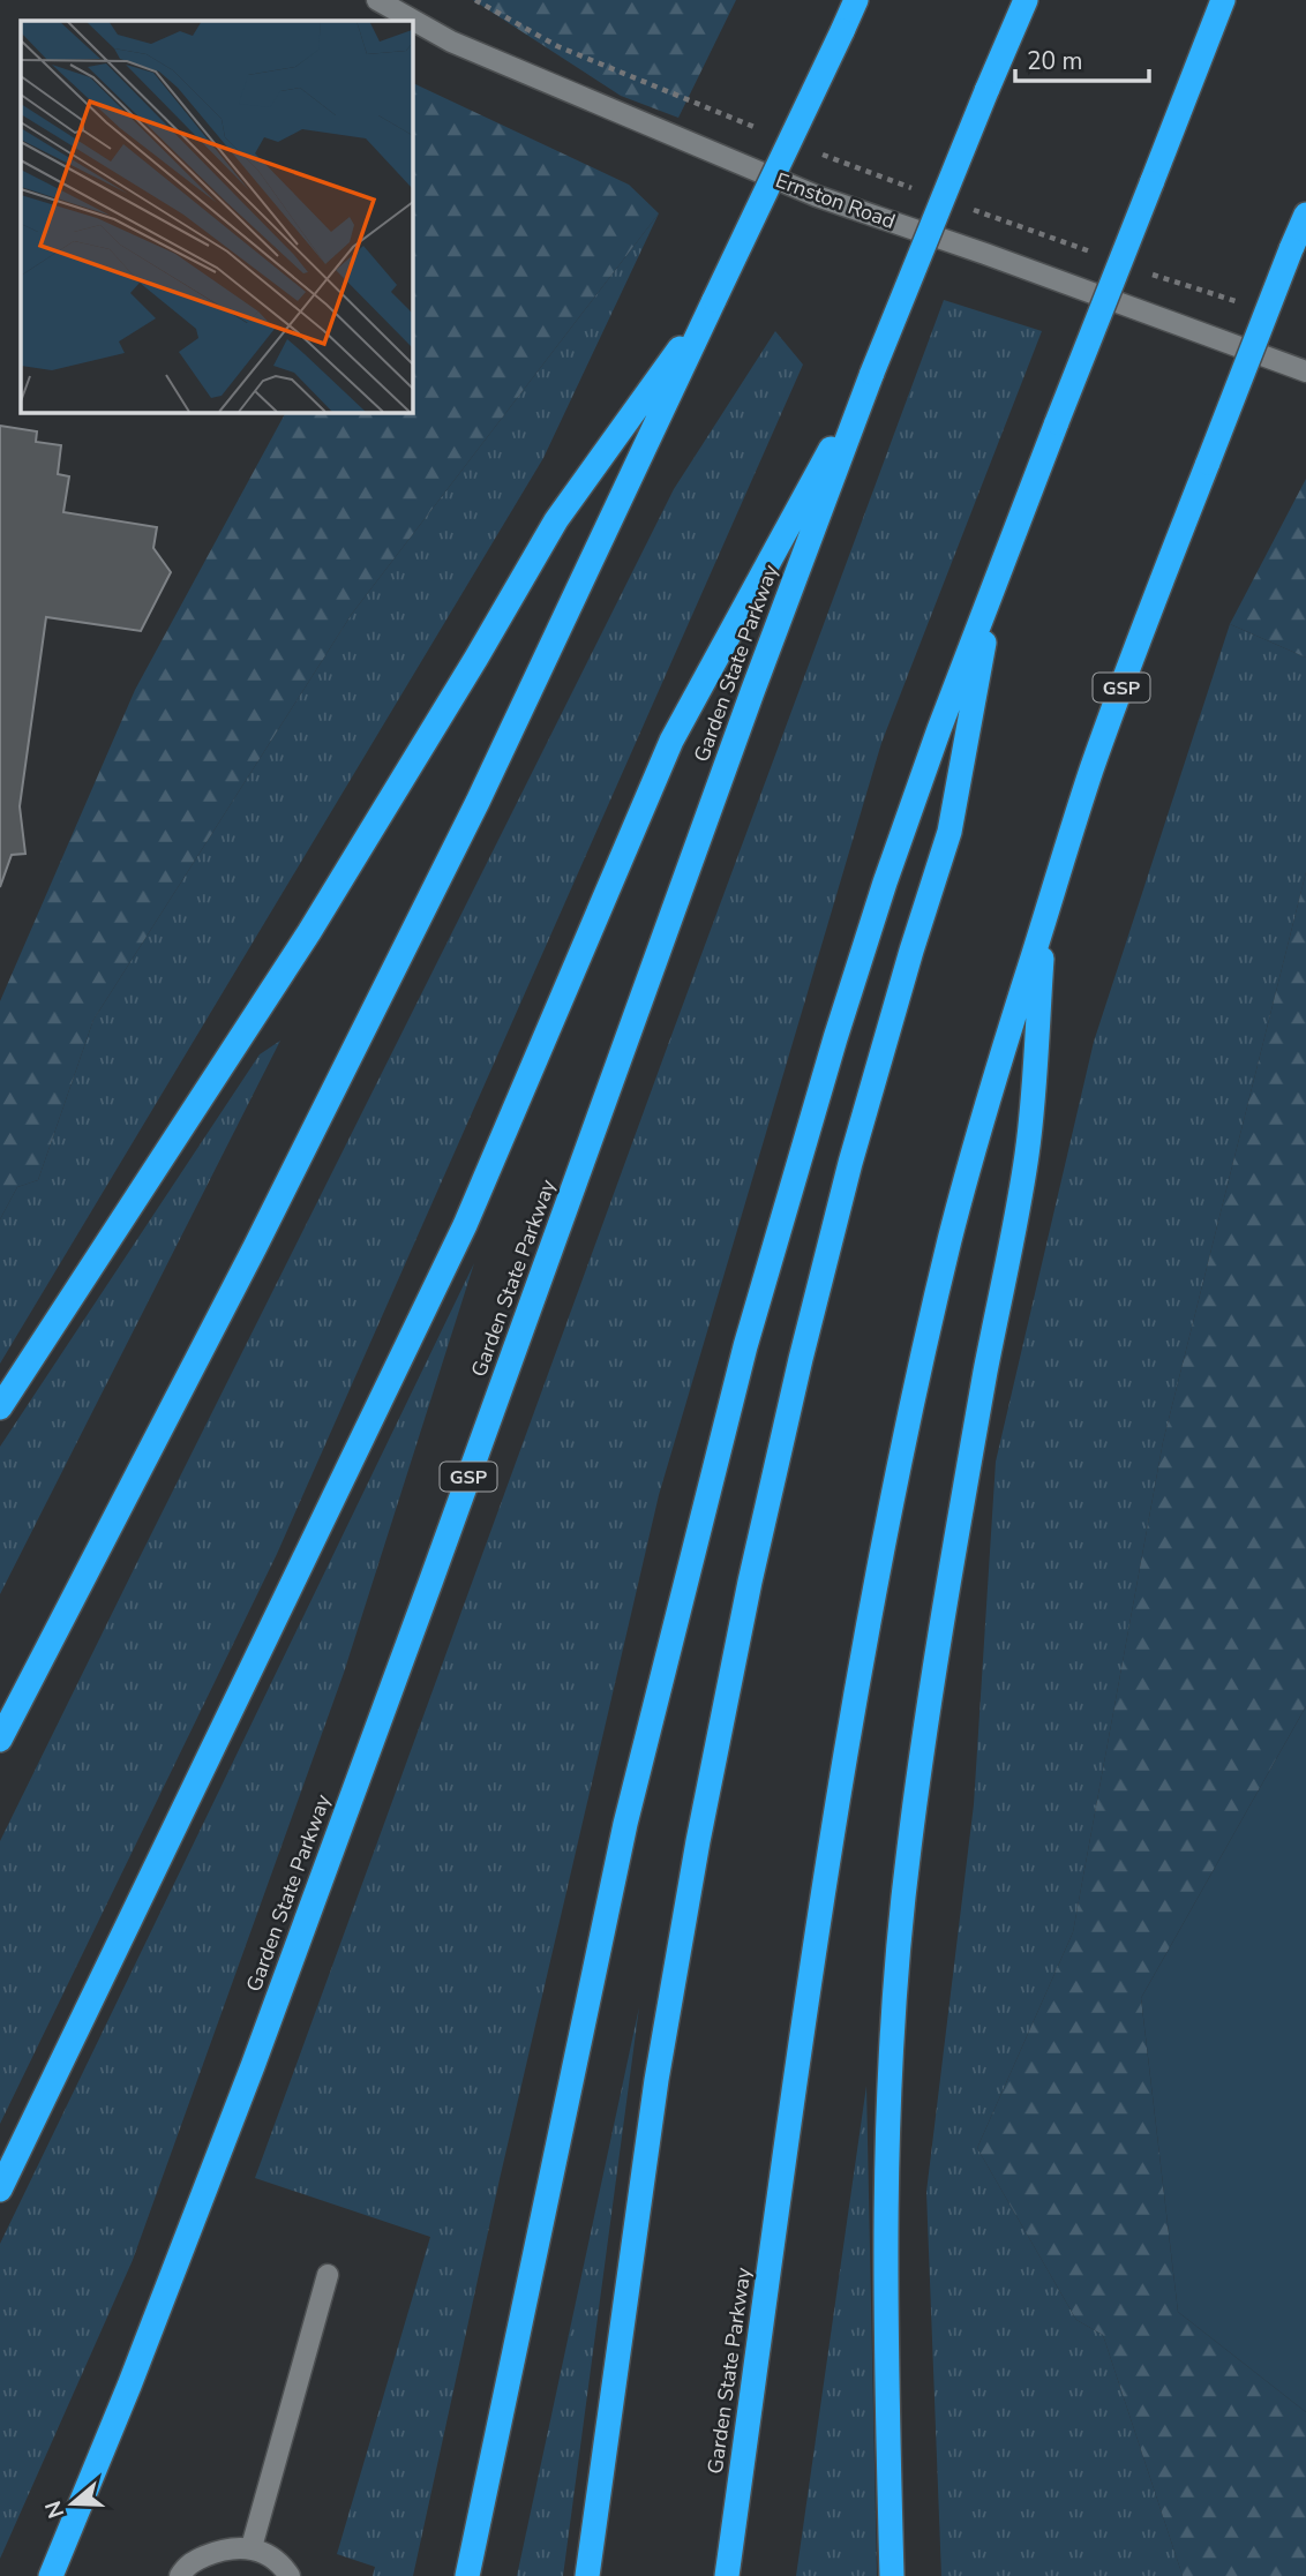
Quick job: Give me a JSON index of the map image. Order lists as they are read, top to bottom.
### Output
{
  "streets": {
    "highway": ["Garden State Parkway", "GSP"],
    "street": ["Ernston Road"]
  },
  "scale_bar": "20 m",
  "north": "left"
}
